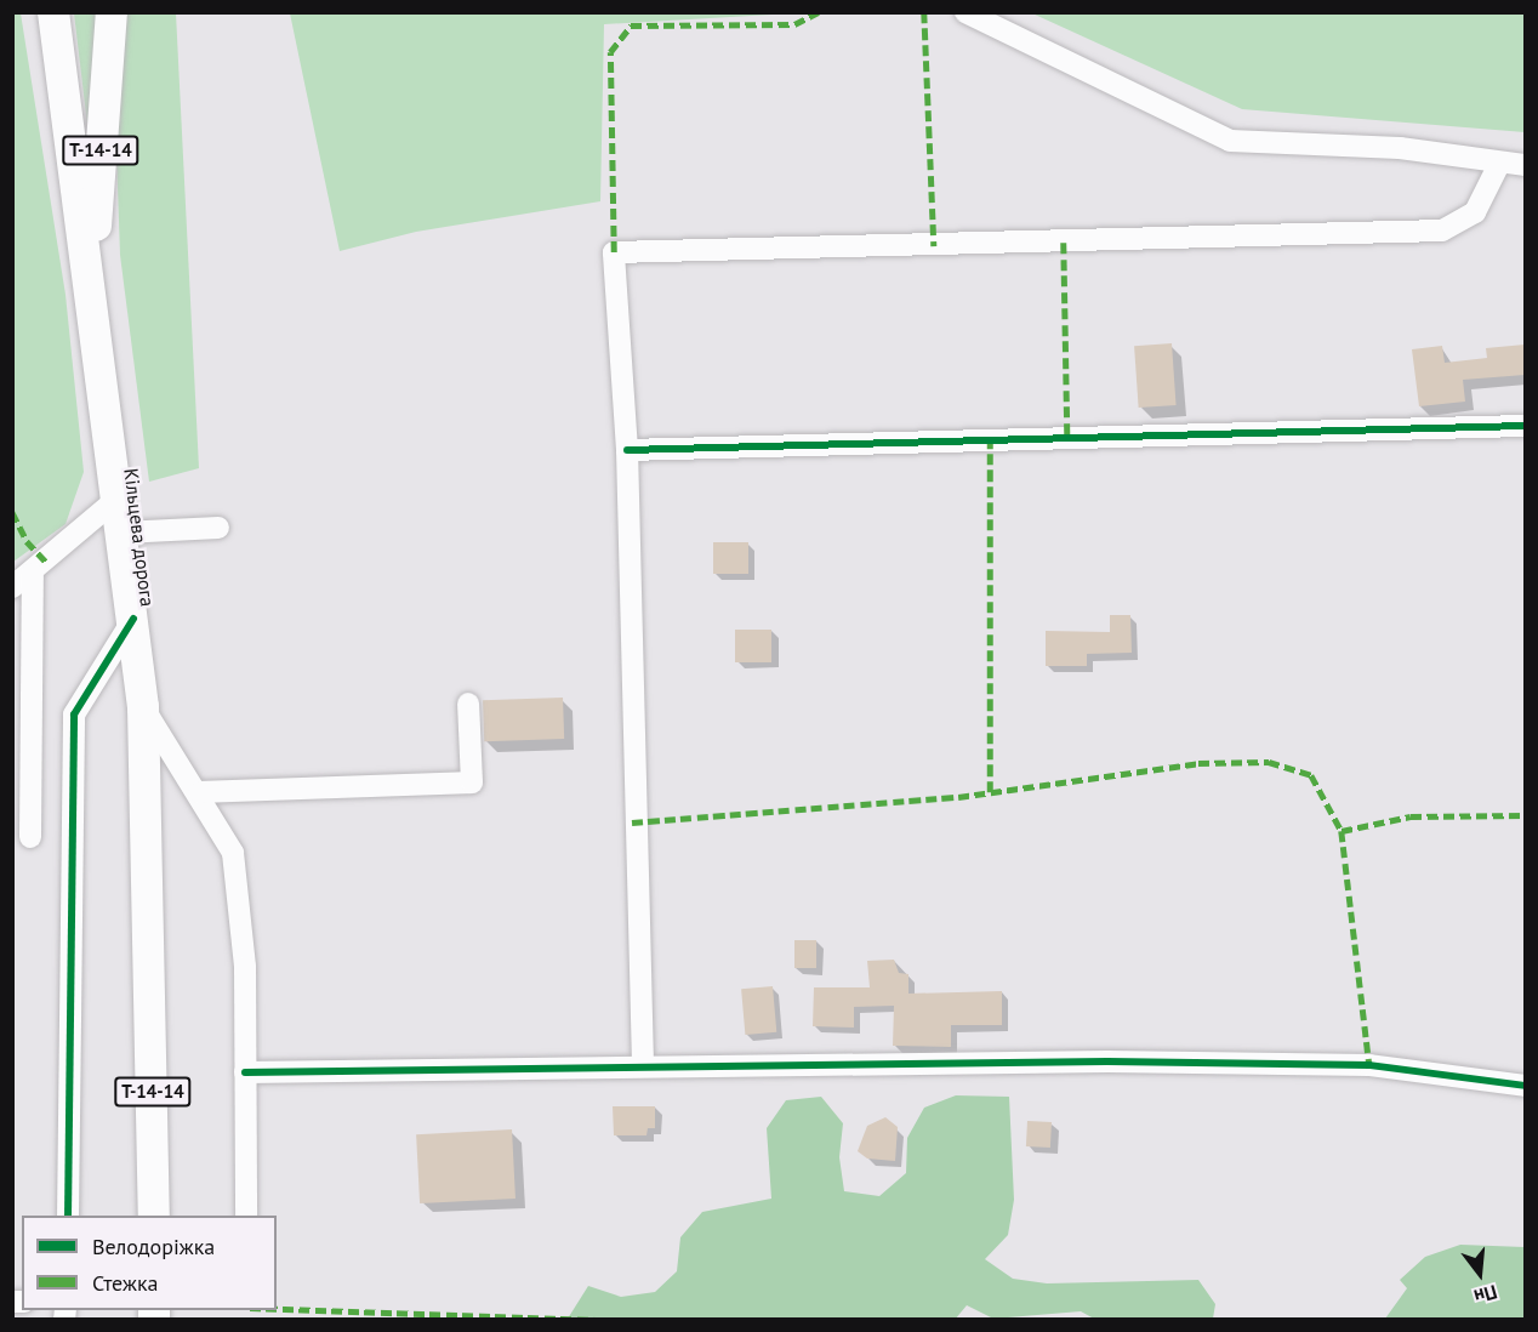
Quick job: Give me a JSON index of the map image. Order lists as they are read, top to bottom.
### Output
{
  "streets": {
    "highway": ["Т-14-14", "Кільцева дорога"]
  },
  "crossings": [
    ["Т-14-14", "Кільцева дорога"]
  ],
  "legend": ["Велодоріжка", "Стежка"],
  "north": "bottom"
}
